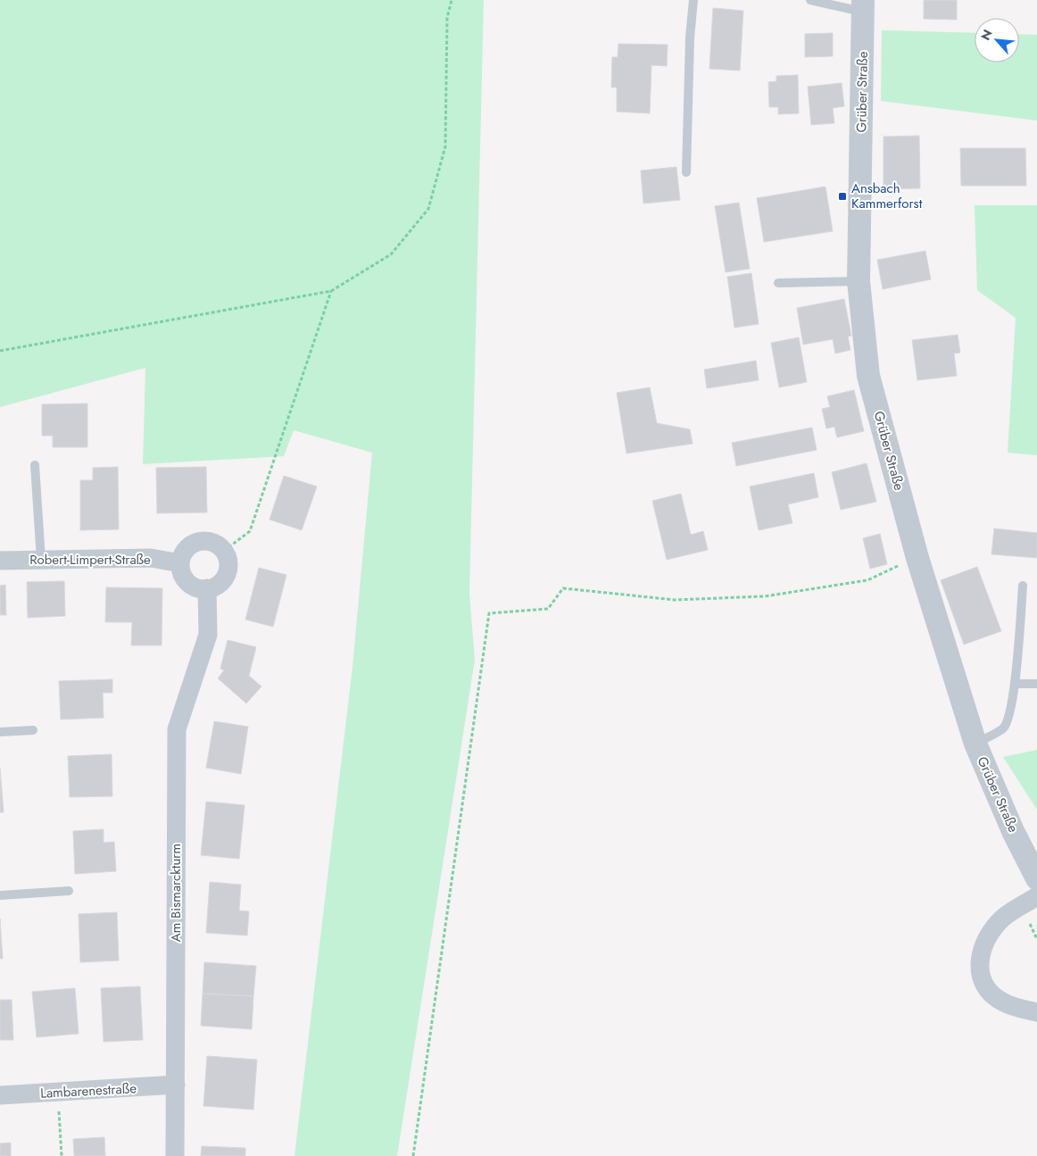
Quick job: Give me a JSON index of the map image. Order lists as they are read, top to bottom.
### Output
{
  "streets": {
    "street": [
      "Grüber Straße",
      "Robert-Limpert-Straße",
      "Am Bismarckturm",
      "Lambarenestraße"
    ]
  },
  "crossings": [
    ["Robert-Limpert-Straße", "Am Bismarckturm"],
    ["Am Bismarckturm", "Lambarenestraße"]
  ],
  "places": {
    "transit": ["Ansbach Kammerforst"]
  },
  "north": "top left"
}
